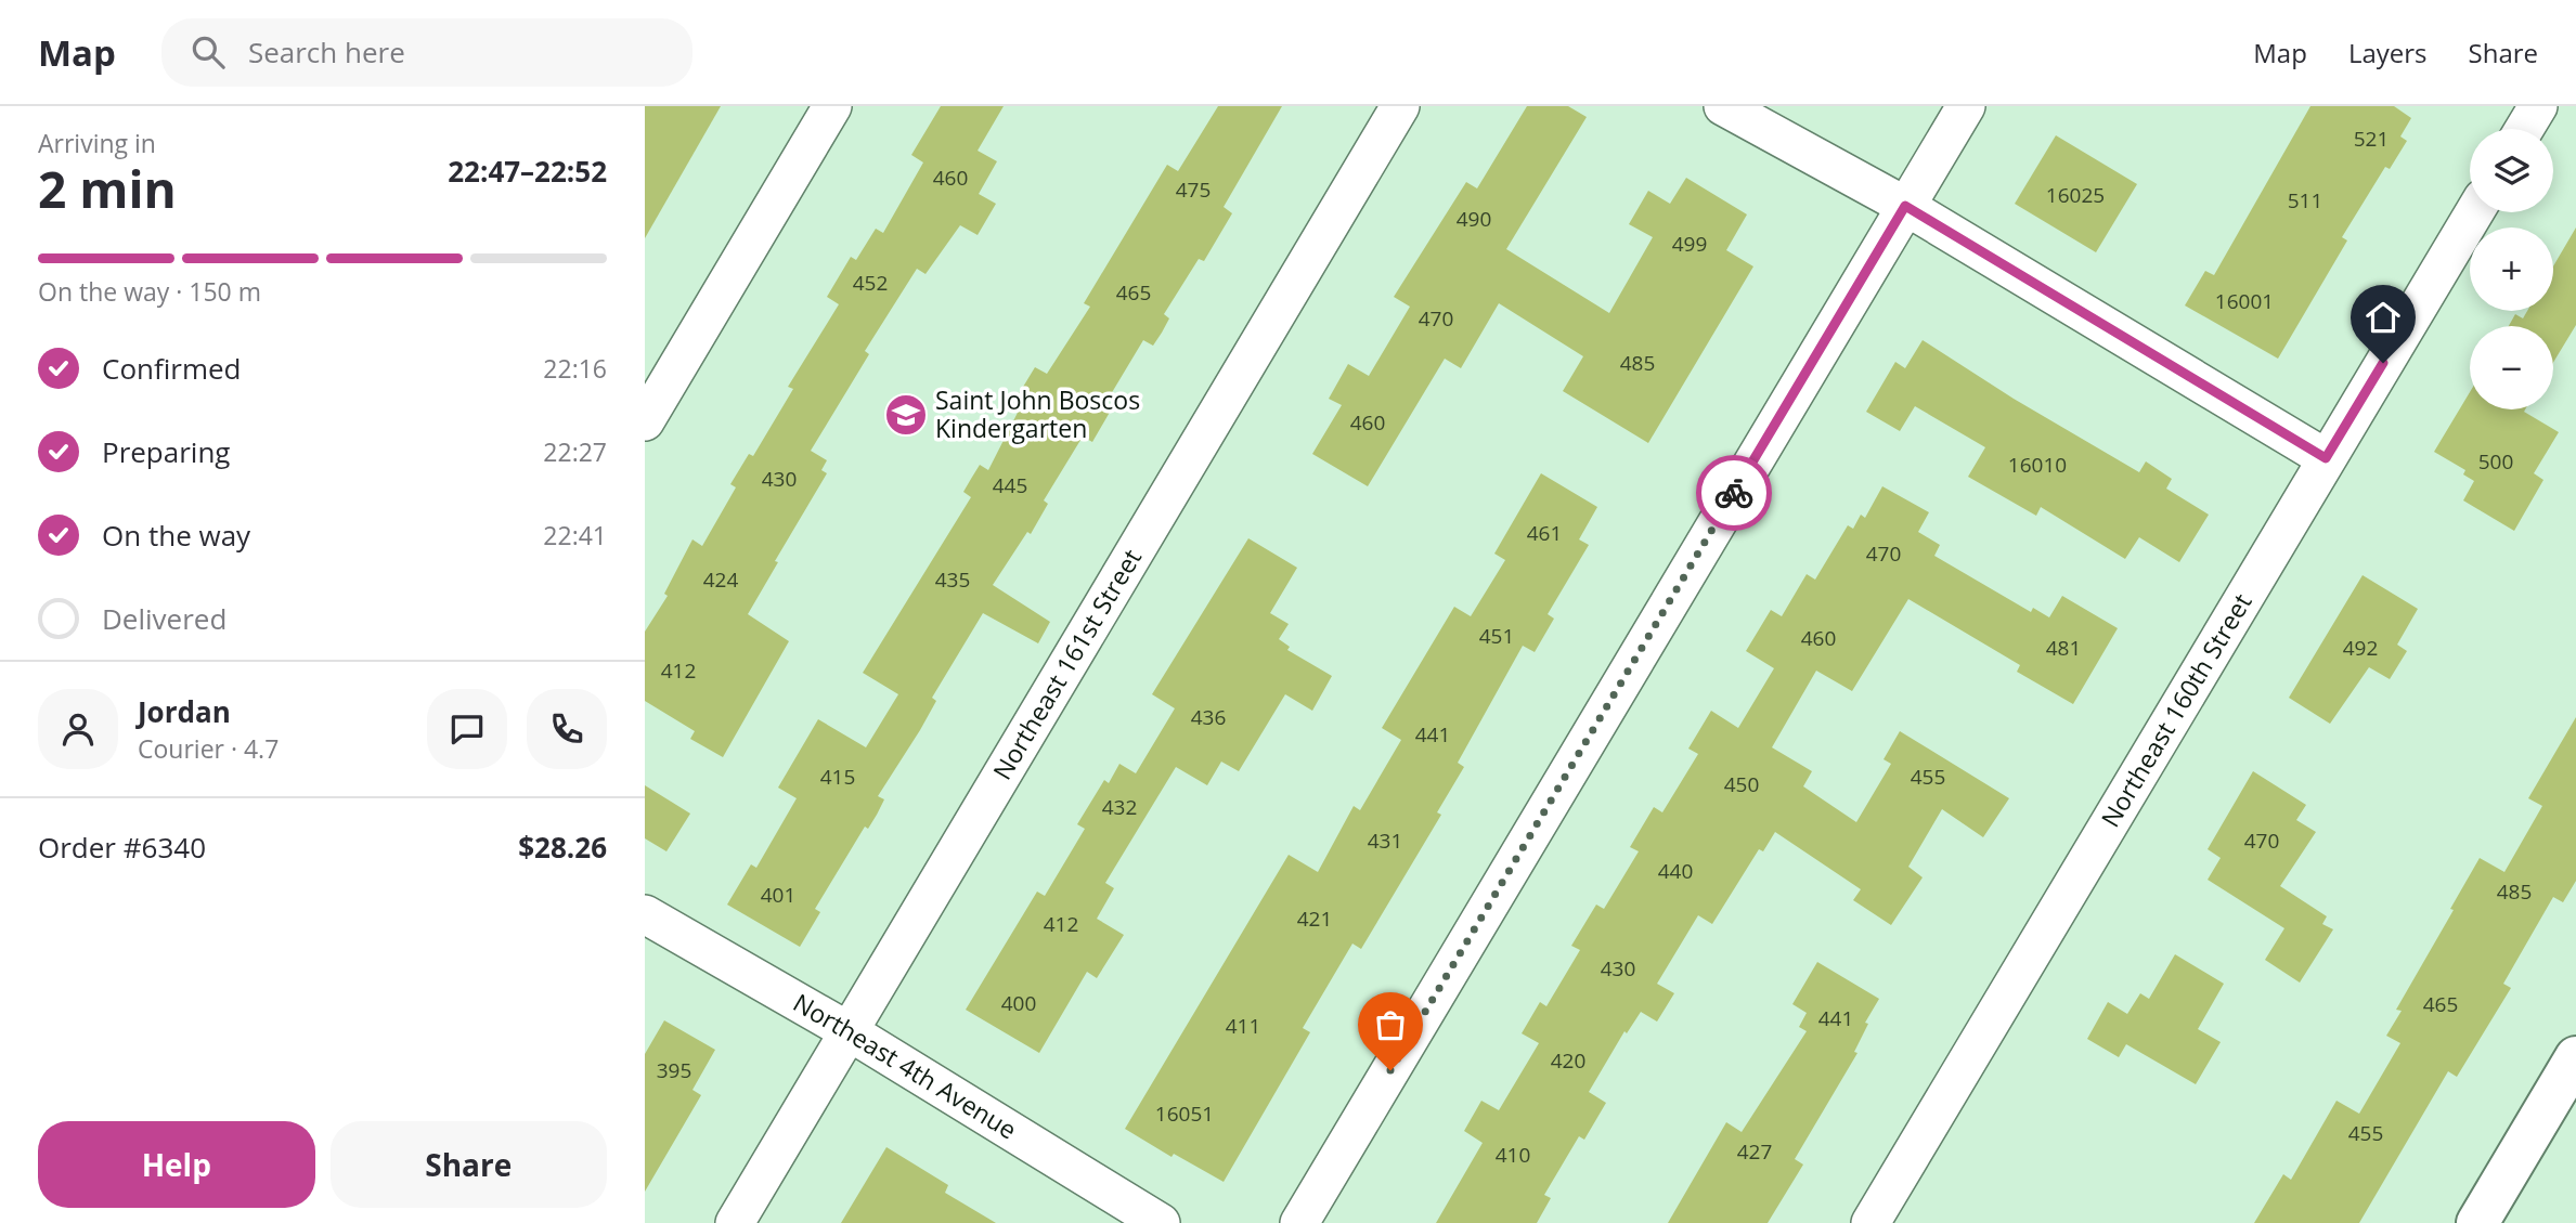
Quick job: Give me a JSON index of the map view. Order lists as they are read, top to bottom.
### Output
{
  "streets": {
    "street": ["Northeast 161st Street", "Northeast 160th Street", "Northeast 4th Avenue"]
  },
  "crossings": [
    ["Northeast 161st Street", "Northeast 4th Avenue"]
  ],
  "places": {
    "school or university": ["Saint John Boscos Kindergarten"]
  },
  "house_numbers": [
    "521",
    "460",
    "475",
    "16025",
    "511",
    "490",
    "499",
    "452",
    "465",
    "16001",
    "470",
    "485",
    "460",
    "500",
    "16010",
    "430",
    "445",
    "461",
    "470",
    "424",
    "435",
    "451",
    "460",
    "481",
    "492",
    "412",
    "436",
    "441",
    "415",
    "455",
    "450",
    "432",
    "431",
    "470",
    "440",
    "485",
    "401",
    "421",
    "412",
    "430",
    "400",
    "465",
    "441",
    "411",
    "420",
    "395",
    "16051",
    "455",
    "427",
    "410"
  ],
  "page": {
    "header": "Map",
    "search": "Search here",
    "nav": ["Map", "Layers", "Share"],
    "heading": ["2 min", "Arriving in", "22:47–22:52"],
    "panel": [
      "Jordan",
      "Courier · 4.7",
      "Order #6340",
      "$28.26"
    ],
    "map_buttons": ["+", "−"],
    "bar": "On the way · 150 m",
    "list": [
      ["Confirmed", "22:16"],
      ["Preparing", "22:27"],
      ["On the way", "22:41"],
      "Delivered"
    ],
    "buttons": ["Help", "Share"]
  }
}
